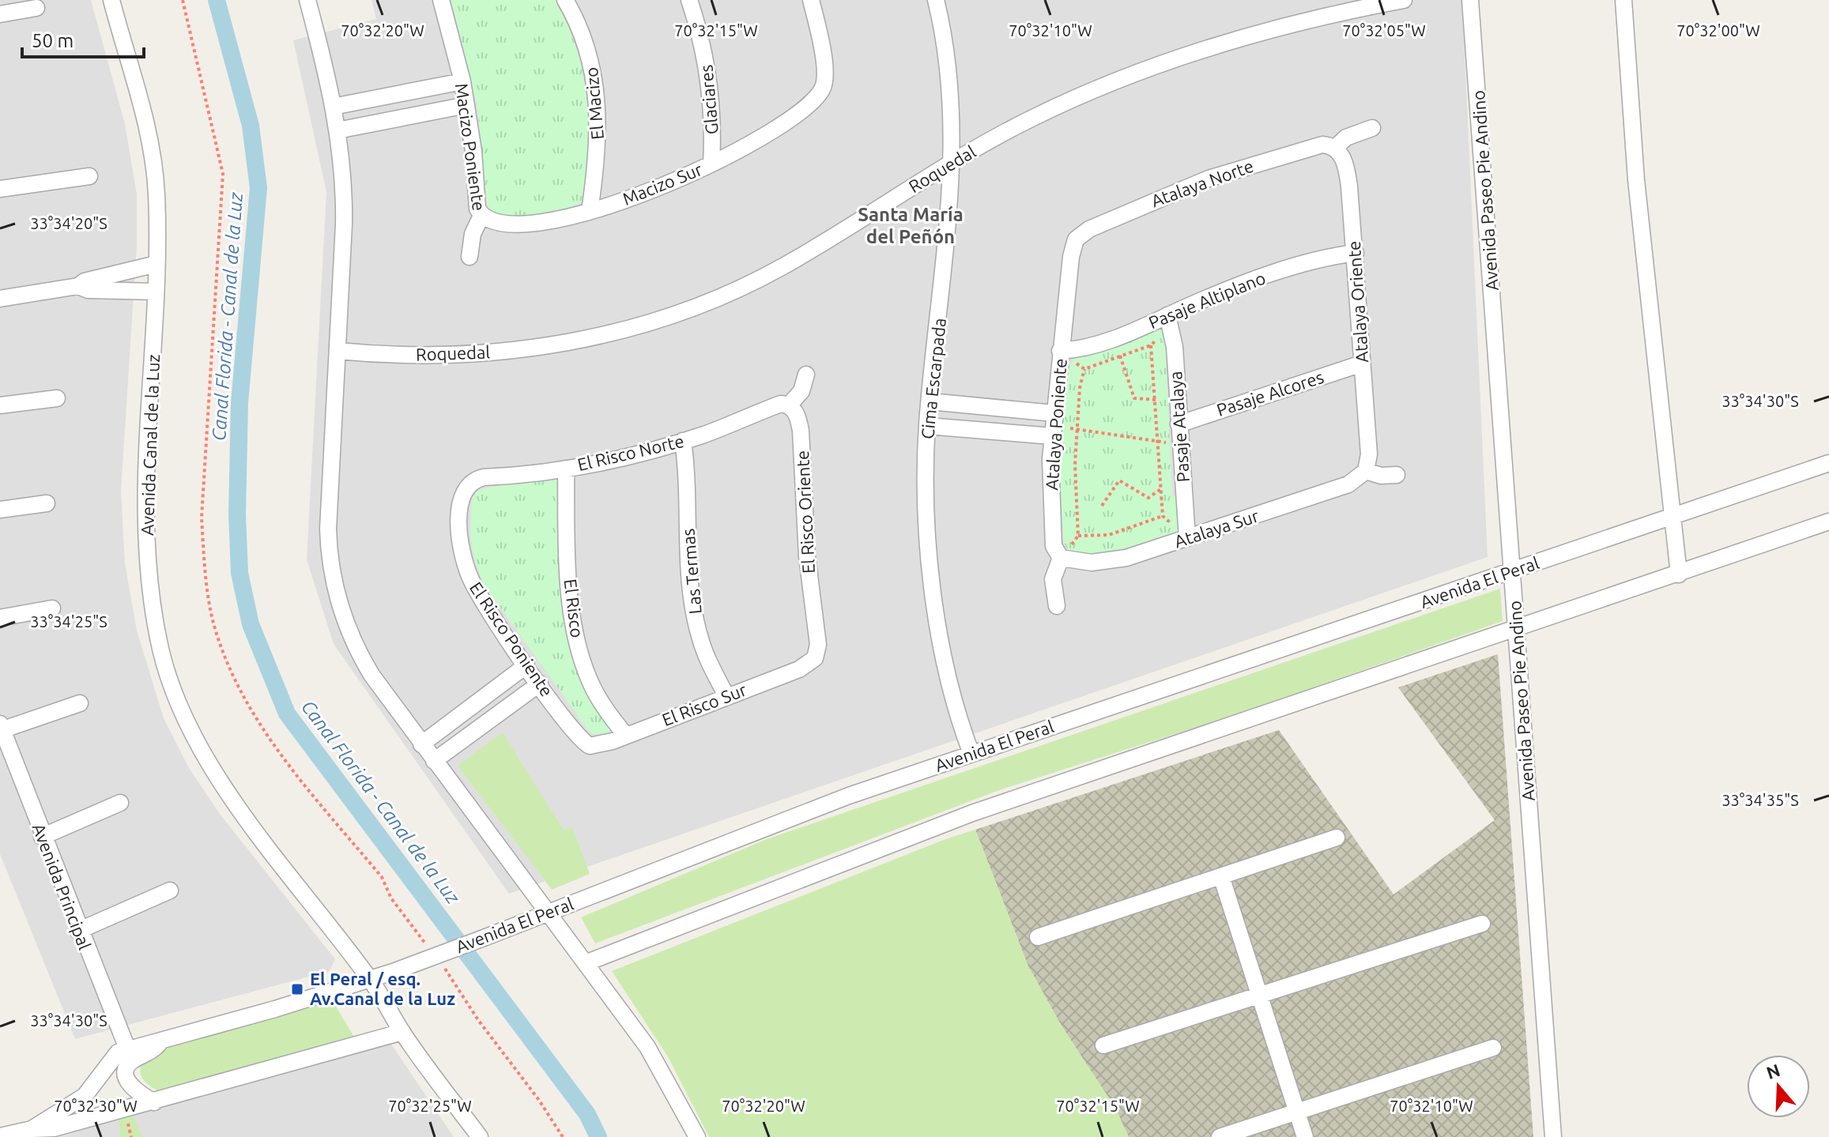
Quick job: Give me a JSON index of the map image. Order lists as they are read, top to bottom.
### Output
{
  "streets": {
    "street": [
      "Glaciares",
      "El Macizo",
      "Macizo Poniente",
      "Roquedal",
      "Atalaya Norte",
      "Macizo Sur",
      "Avenida Paseo Pie Andino",
      "Pasaje Altiplano",
      "Atalaya Oriente",
      "Cima Escarpada",
      "Pasaje Alcores",
      "Atalaya Poniente",
      "Pasaje Atalaya",
      "Avenida Canal de la Luz",
      "El Risco Norte",
      "El Risco Oriente",
      "Atalaya Sur",
      "Las Termas",
      "Avenida El Peral",
      "El Risco",
      "El Risco Poniente",
      "El Risco Sur",
      "Avenida Principal"
    ]
  },
  "crossings": [
    ["Glaciares", "Macizo Sur"],
    ["El Macizo", "Macizo Sur"],
    ["Macizo Poniente", "Macizo Sur"],
    ["Roquedal", "Cima Escarpada"],
    ["Atalaya Norte", "Atalaya Oriente"],
    ["Atalaya Norte", "Atalaya Poniente"],
    ["Avenida Paseo Pie Andino", "Avenida El Peral"],
    ["Pasaje Altiplano", "Atalaya Oriente"],
    ["Pasaje Altiplano", "Atalaya Poniente"],
    ["Pasaje Altiplano", "Pasaje Atalaya"],
    ["Atalaya Oriente", "Pasaje Alcores"],
    ["Atalaya Oriente", "Atalaya Sur"],
    ["Cima Escarpada", "Avenida El Peral"],
    ["Pasaje Alcores", "Pasaje Atalaya"],
    ["Atalaya Poniente", "Atalaya Sur"],
    ["Pasaje Atalaya", "Atalaya Sur"],
    ["Avenida Canal de la Luz", "Avenida El Peral"],
    ["El Risco Norte", "El Risco Oriente"],
    ["El Risco Norte", "Las Termas"],
    ["El Risco Norte", "El Risco"],
    ["El Risco Norte", "El Risco Poniente"],
    ["El Risco Oriente", "El Risco Sur"],
    ["Las Termas", "El Risco Sur"],
    ["Avenida El Peral", "Avenida Principal"],
    ["El Risco", "El Risco Sur"],
    ["El Risco Poniente", "El Risco Sur"]
  ],
  "districts": ["Santa María del Peñón"],
  "water": ["Canal Florida - Canal de la Luz"],
  "places": {
    "transit": ["El Peral / esq. Av.Canal de la Luz"]
  },
  "scale_bar": "50 m",
  "north": "top",
  "coordinates": [
    "70°32'15\"W",
    "70°32'20\"W",
    "70°32'10\"W",
    "70°32'05\"W",
    "70°32'00\"W",
    "33°34'20\"S",
    "33°34'30\"S",
    "33°34'25\"S",
    "33°34'35\"S",
    "70°32'30\"W",
    "70°32'25\"W"
  ]
}
